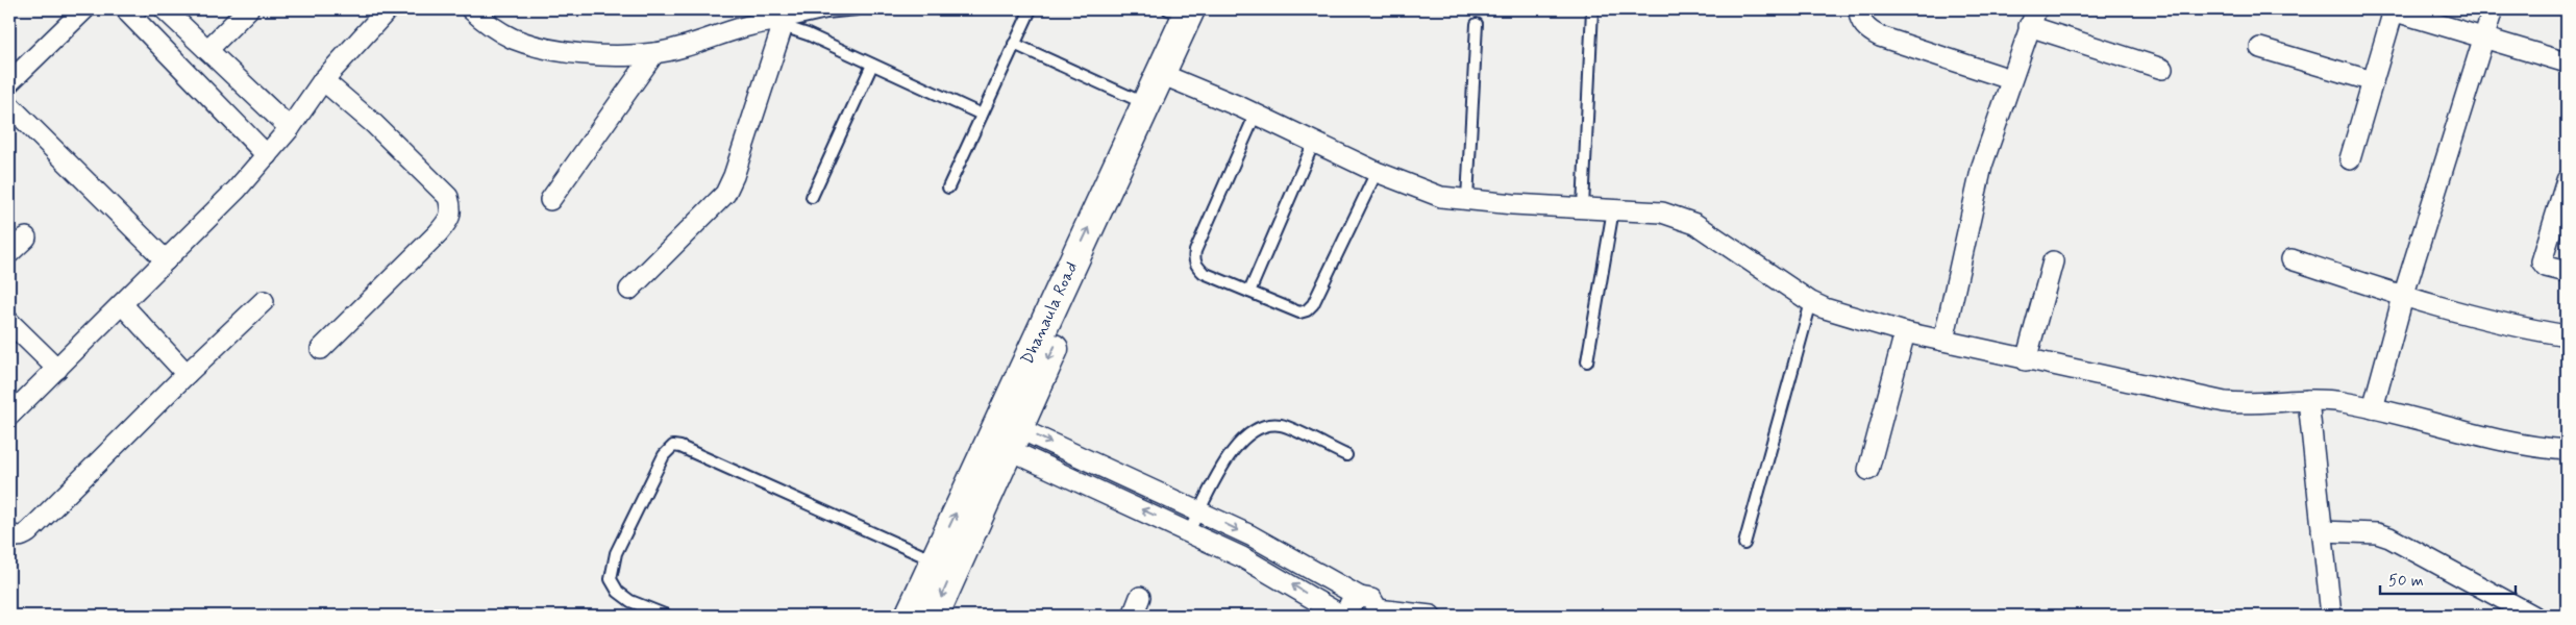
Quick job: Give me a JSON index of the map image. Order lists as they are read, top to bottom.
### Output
{
  "streets": {
    "street": ["Dhanaula Road"]
  },
  "scale_bar": "50 m"
}
